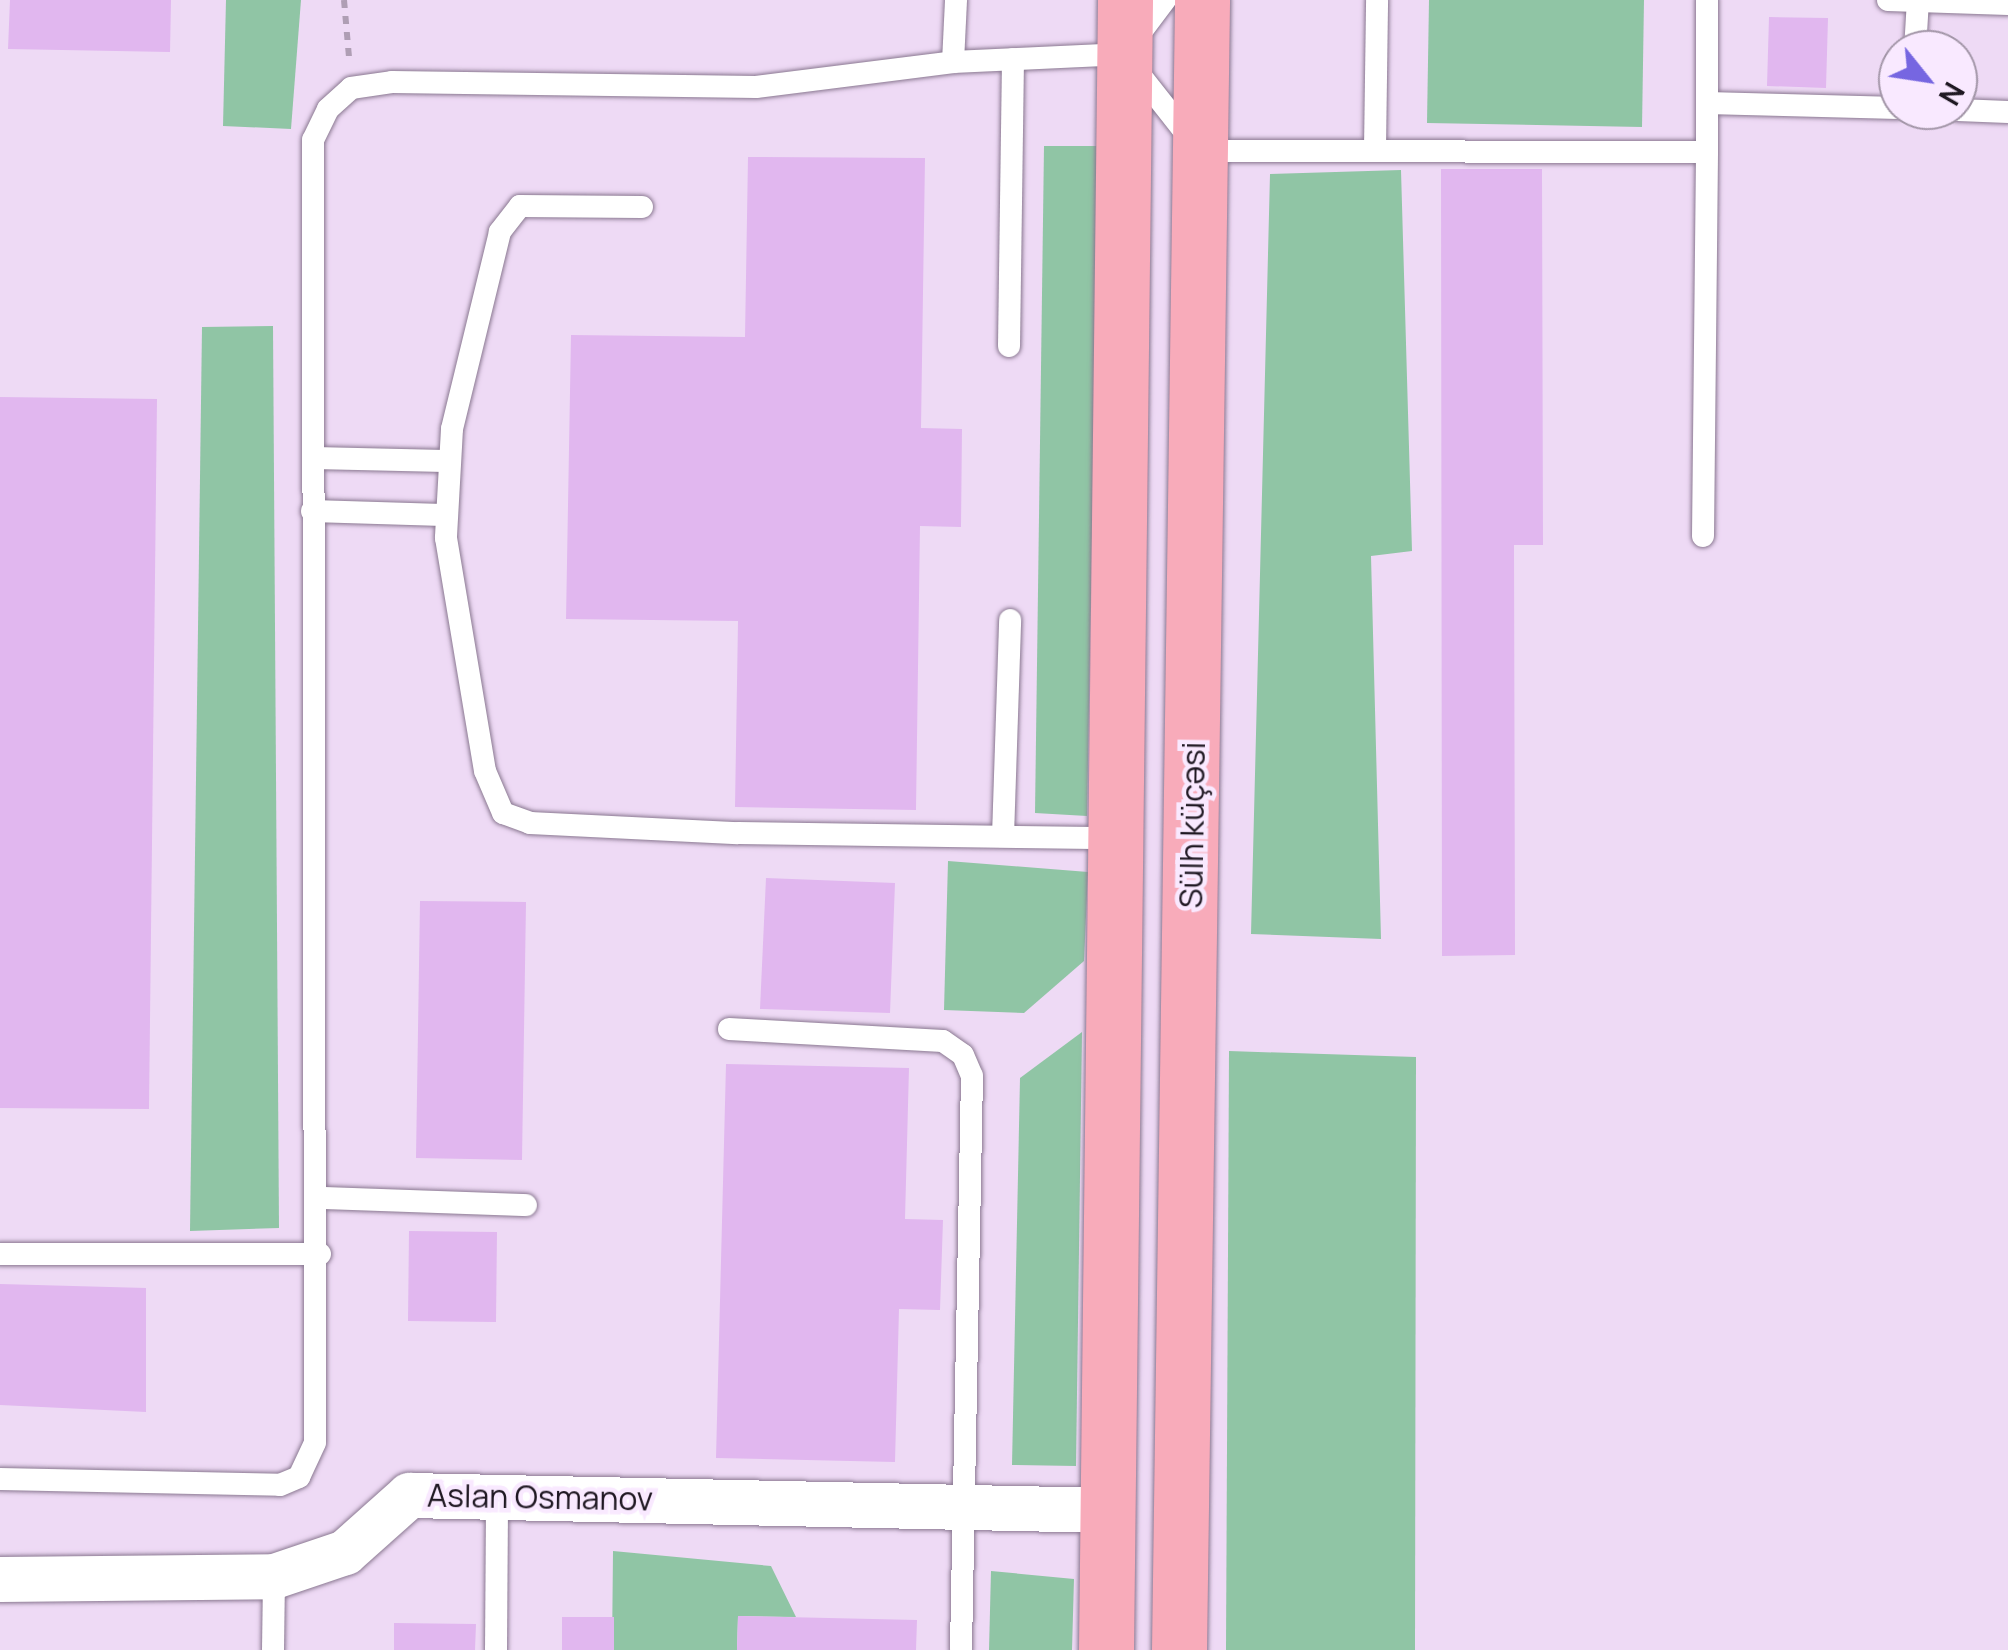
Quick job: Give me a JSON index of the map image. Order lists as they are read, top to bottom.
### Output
{
  "streets": {
    "highway": ["Sülh küçəsi"],
    "street": ["Aslan Osmanov"]
  },
  "north": "bottom right"
}
